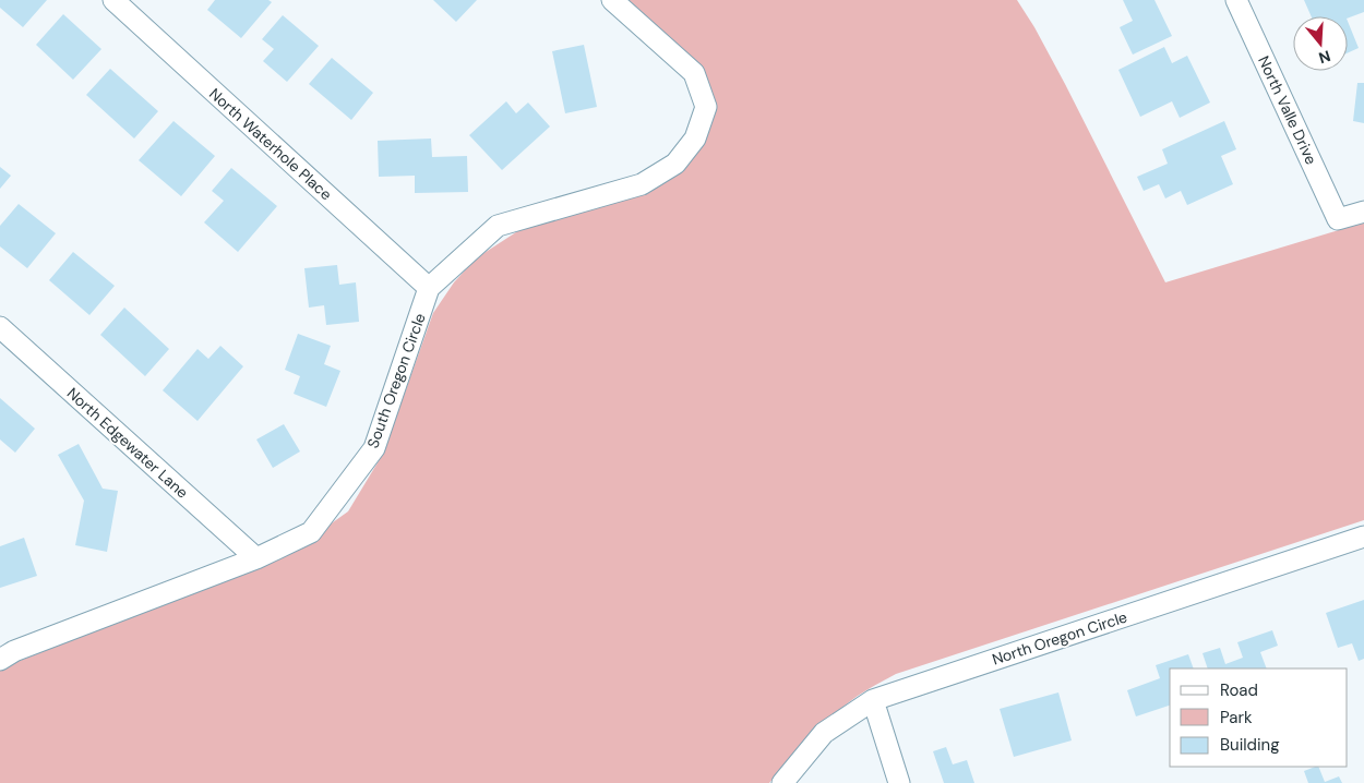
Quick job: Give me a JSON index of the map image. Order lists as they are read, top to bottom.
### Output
{
  "streets": {
    "street": [
      "North Valle Drive",
      "North Waterhole Place",
      "South Oregon Circle",
      "North Edgewater Lane",
      "North Oregon Circle"
    ]
  },
  "crossings": [
    ["North Waterhole Place", "South Oregon Circle"],
    ["South Oregon Circle", "North Edgewater Lane"]
  ],
  "legend": ["Road", "Park", "Building"],
  "north": "bottom"
}
